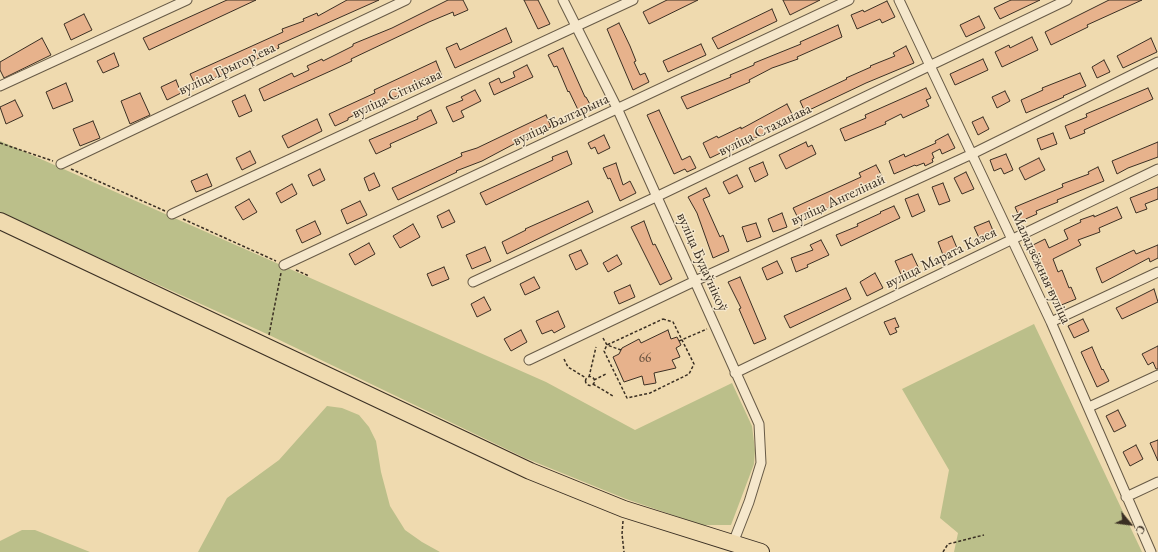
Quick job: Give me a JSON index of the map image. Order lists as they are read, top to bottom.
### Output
{
  "streets": {
    "street": [
      "вуліца Грыгорʼева",
      "вуліца Сітнікава",
      "вуліца Балгарына",
      "вуліца Стаханава",
      "вуліца Ангелінай",
      "вуліца Марата Казея",
      "вуліца Будаўнікоў",
      "Маладзёжная вуліца"
    ]
  },
  "crossings": [
    ["вуліца Сітнікава", "вуліца Будаўнікоў"],
    ["вуліца Балгарына", "вуліца Будаўнікоў"],
    ["вуліца Стаханава", "вуліца Будаўнікоў"],
    ["вуліца Стаханава", "Маладзёжная вуліца"],
    ["вуліца Ангелінай", "вуліца Будаўнікоў"],
    ["вуліца Ангелінай", "Маладзёжная вуліца"],
    ["вуліца Марата Казея", "вуліца Будаўнікоў"],
    ["вуліца Марата Казея", "Маладзёжная вуліца"]
  ],
  "house_numbers": ["66"],
  "north": "bottom right"
}
